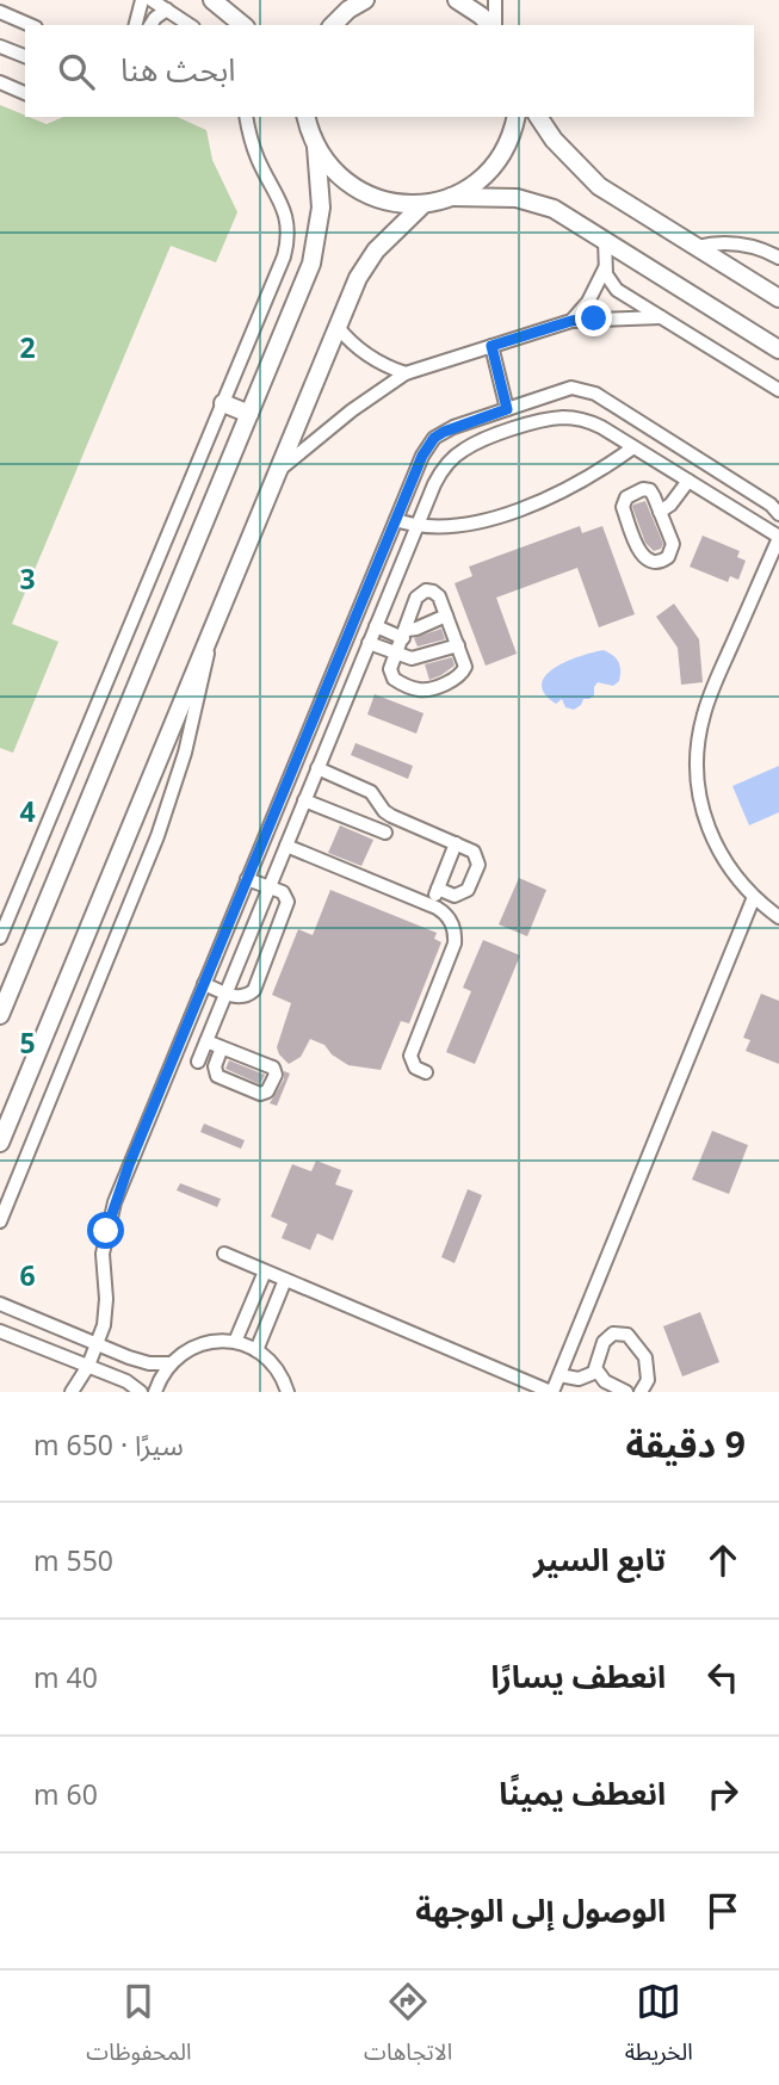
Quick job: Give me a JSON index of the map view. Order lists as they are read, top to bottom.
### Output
{
  "page": {
    "search": "ابحث هنا",
    "heading": ["9 دقيقة", "سيرًا · 650 m"],
    "list": [
      ["تابع السير", "550 m"],
      ["انعطف يسارًا", "40 m"],
      ["انعطف يمينًا", "60 m"],
      "الوصول إلى الوجهة"
    ],
    "nav": ["الخريطة", "الاتجاهات", "المحفوظات"]
  },
  "grid": {
    "rows": [
      "2",
      "3",
      "4",
      "5",
      "6"
    ]
  }
}
